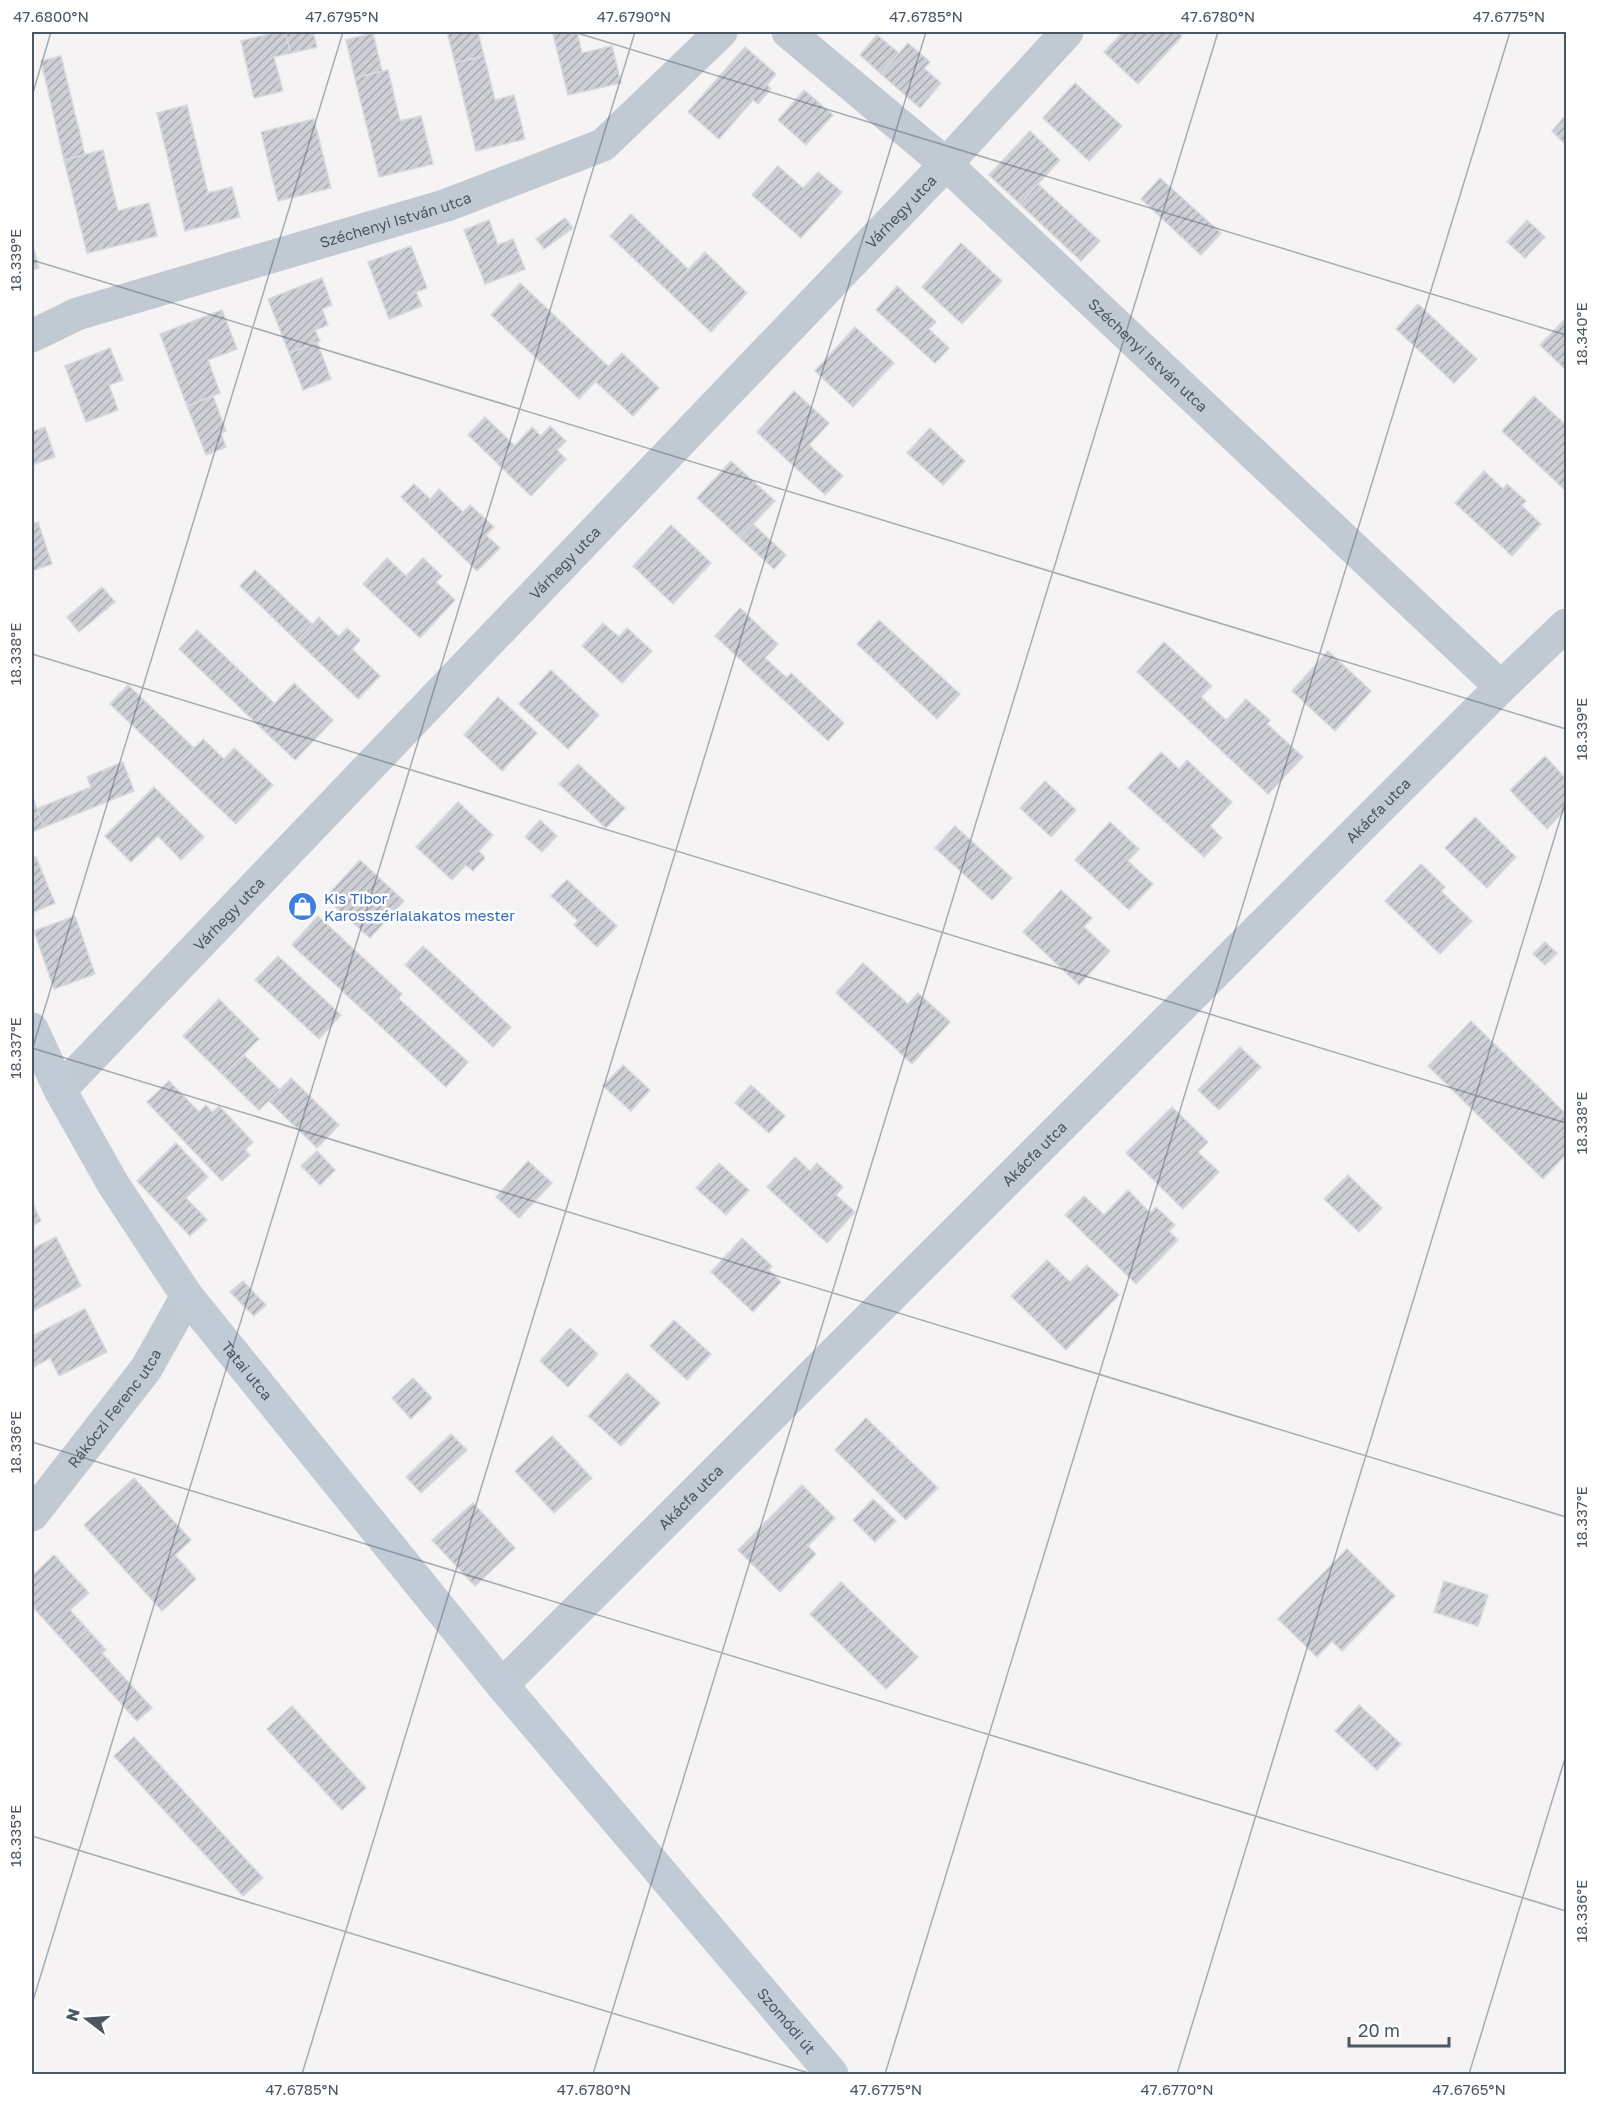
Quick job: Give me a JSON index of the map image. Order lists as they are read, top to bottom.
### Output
{
  "streets": {
    "street": [
      "Várhegy utca",
      "Széchenyi István utca",
      "Akácfa utca",
      "Tatai utca",
      "Rákóczi Ferenc utca",
      "Szomódi út"
    ]
  },
  "crossings": [
    ["Várhegy utca", "Széchenyi István utca"],
    ["Várhegy utca", "Tatai utca"],
    ["Széchenyi István utca", "Akácfa utca"],
    ["Akácfa utca", "Tatai utca"],
    ["Tatai utca", "Rákóczi Ferenc utca"],
    ["Tatai utca", "Szomódi út"]
  ],
  "places": {
    "shop": ["Kis Tibor Karosszérialakatos mester"]
  },
  "scale_bar": "20 m",
  "north": "left",
  "coordinates": [
    "47.6800°N",
    "47.6795°N",
    "47.6790°N",
    "47.6785°N",
    "47.6780°N",
    "47.6775°N",
    "18.339°E",
    "18.340°E",
    "18.338°E",
    "18.337°E",
    "18.336°E",
    "18.335°E",
    "47.6770°N",
    "47.6765°N"
  ]
}
